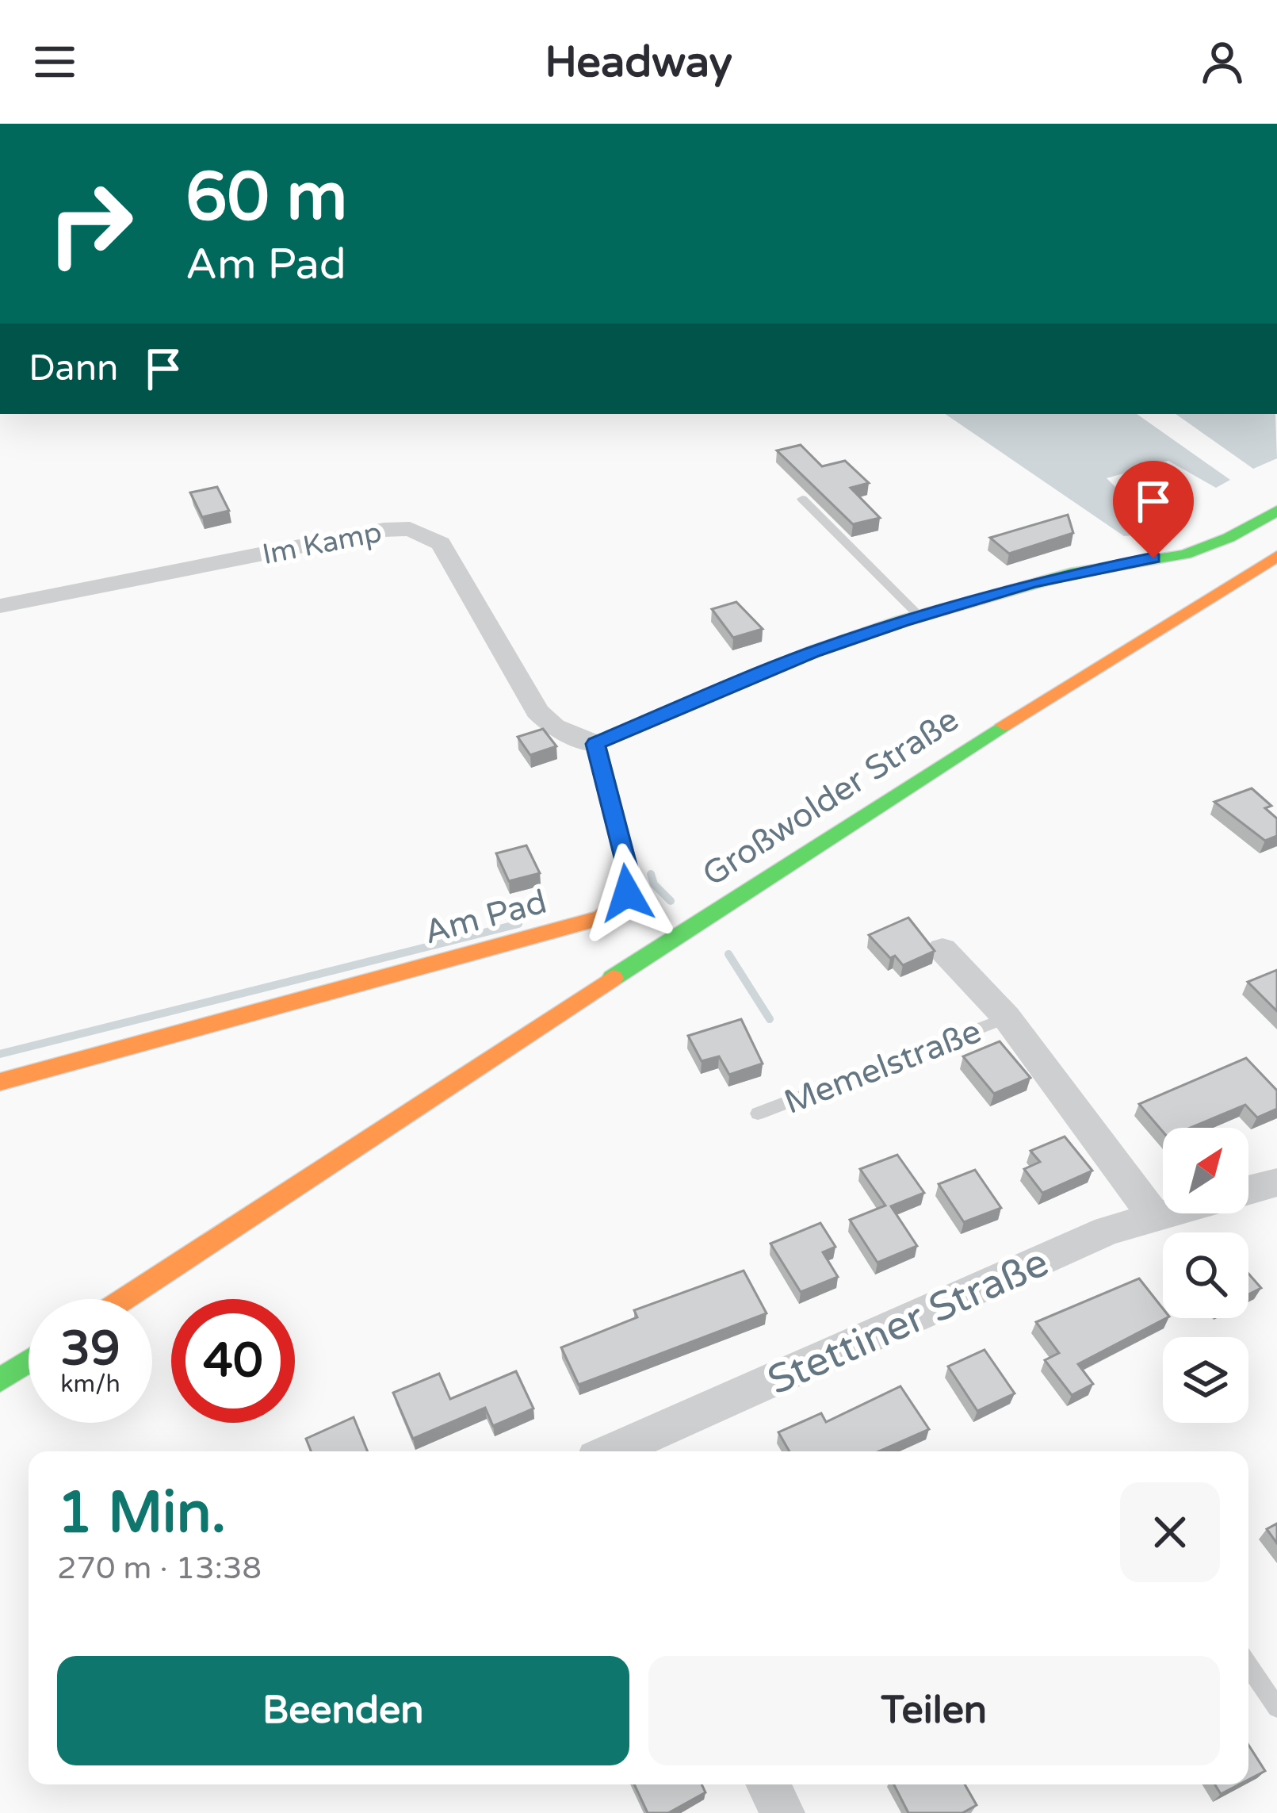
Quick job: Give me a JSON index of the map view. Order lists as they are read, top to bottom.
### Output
{
  "streets": {
    "street": [
      "Im Kamp",
      "Großwolder Straße",
      "Am Pad",
      "Memelstraße",
      "Stettiner Straße"
    ]
  },
  "crossings": [
    ["Im Kamp", "Am Pad"],
    ["Memelstraße", "Stettiner Straße"]
  ],
  "north": "top right",
  "page": {
    "header": "Headway",
    "turn": ["60 m", "Am Pad"],
    "then": "Dann",
    "speed": "39 km/h",
    "limit": "40",
    "heading": ["1 Min.", "270 m · 13:38"],
    "buttons": ["Beenden", "Teilen"]
  }
}
